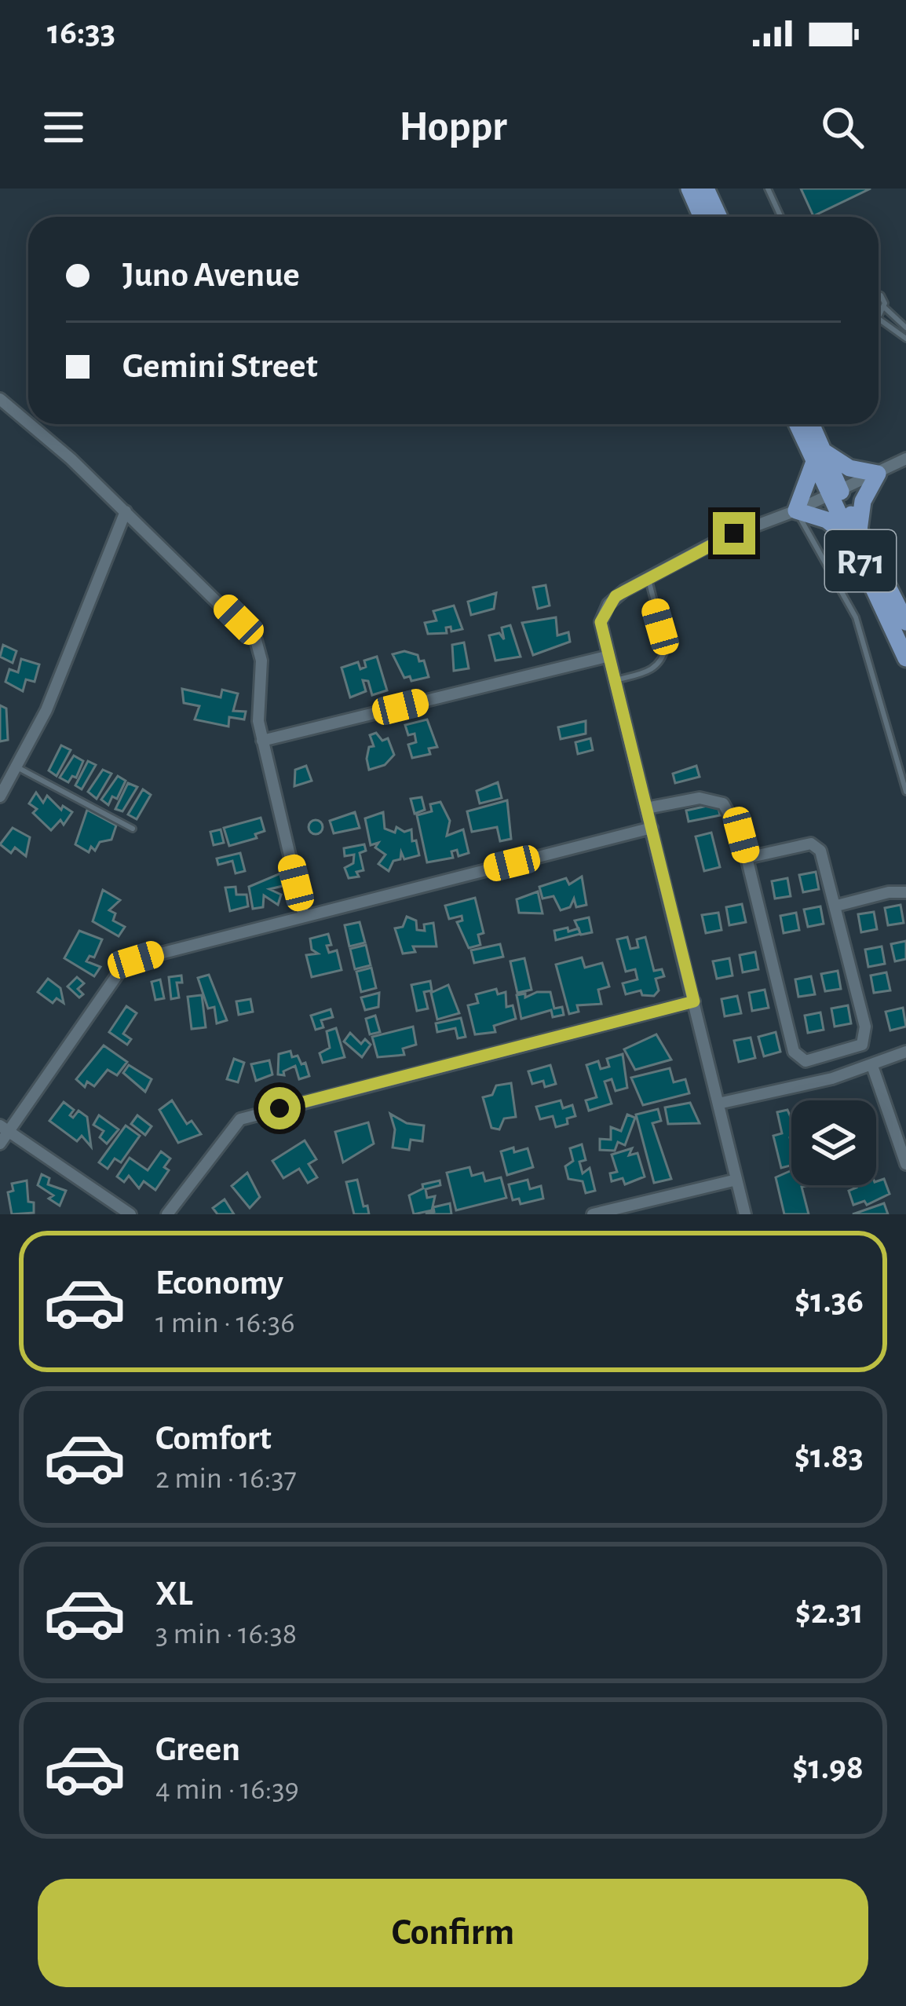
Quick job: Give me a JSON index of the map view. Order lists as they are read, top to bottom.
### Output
{
  "streets": {
    "main road": ["R71"]
  },
  "page": {
    "status": "16:33",
    "header": "Hoppr",
    "banner": ["Juno Avenue", "Gemini Street"],
    "list": [
      {
        "name": "Economy",
        "note": "1 min · 16:36",
        "value": "$1.36"
      },
      {
        "name": "Comfort",
        "note": "2 min · 16:37",
        "value": "$1.83"
      },
      {
        "name": "XL",
        "note": "3 min · 16:38",
        "value": "$2.31"
      },
      {
        "name": "Green",
        "note": "4 min · 16:39",
        "value": "$1.98"
      }
    ],
    "buttons": "Confirm"
  }
}
